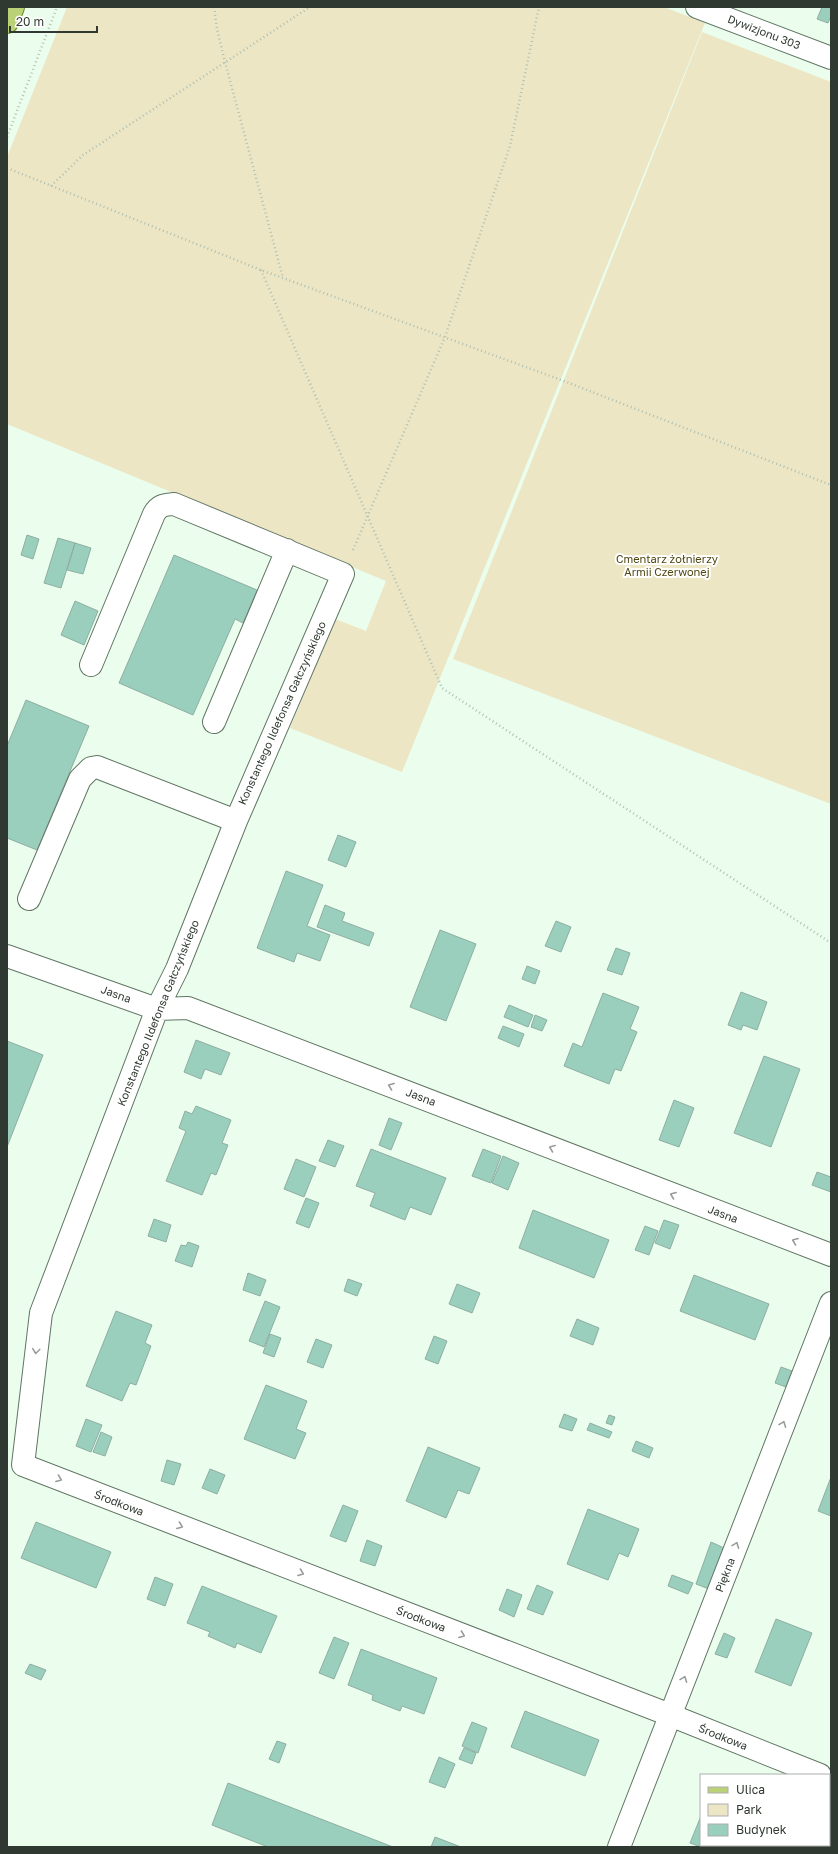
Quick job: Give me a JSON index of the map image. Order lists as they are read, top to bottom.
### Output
{
  "streets": {
    "street": [
      "Dywizjonu 303",
      "Konstantego Ildefonsa Gałczyńskiego",
      "Jasna",
      "Środkowa",
      "Piękna"
    ]
  },
  "crossings": [
    ["Konstantego Ildefonsa Gałczyńskiego", "Jasna"],
    ["Konstantego Ildefonsa Gałczyńskiego", "Środkowa"],
    ["Środkowa", "Piękna"]
  ],
  "one_way": [
    "Konstantego Ildefonsa Gałczyńskiego",
    "Jasna",
    "Środkowa",
    "Piękna"
  ],
  "parks": ["Cmentarz żołnierzy Armii Czerwonej"],
  "legend": ["Ulica", "Park", "Budynek"],
  "scale_bar": "20 m"
}
